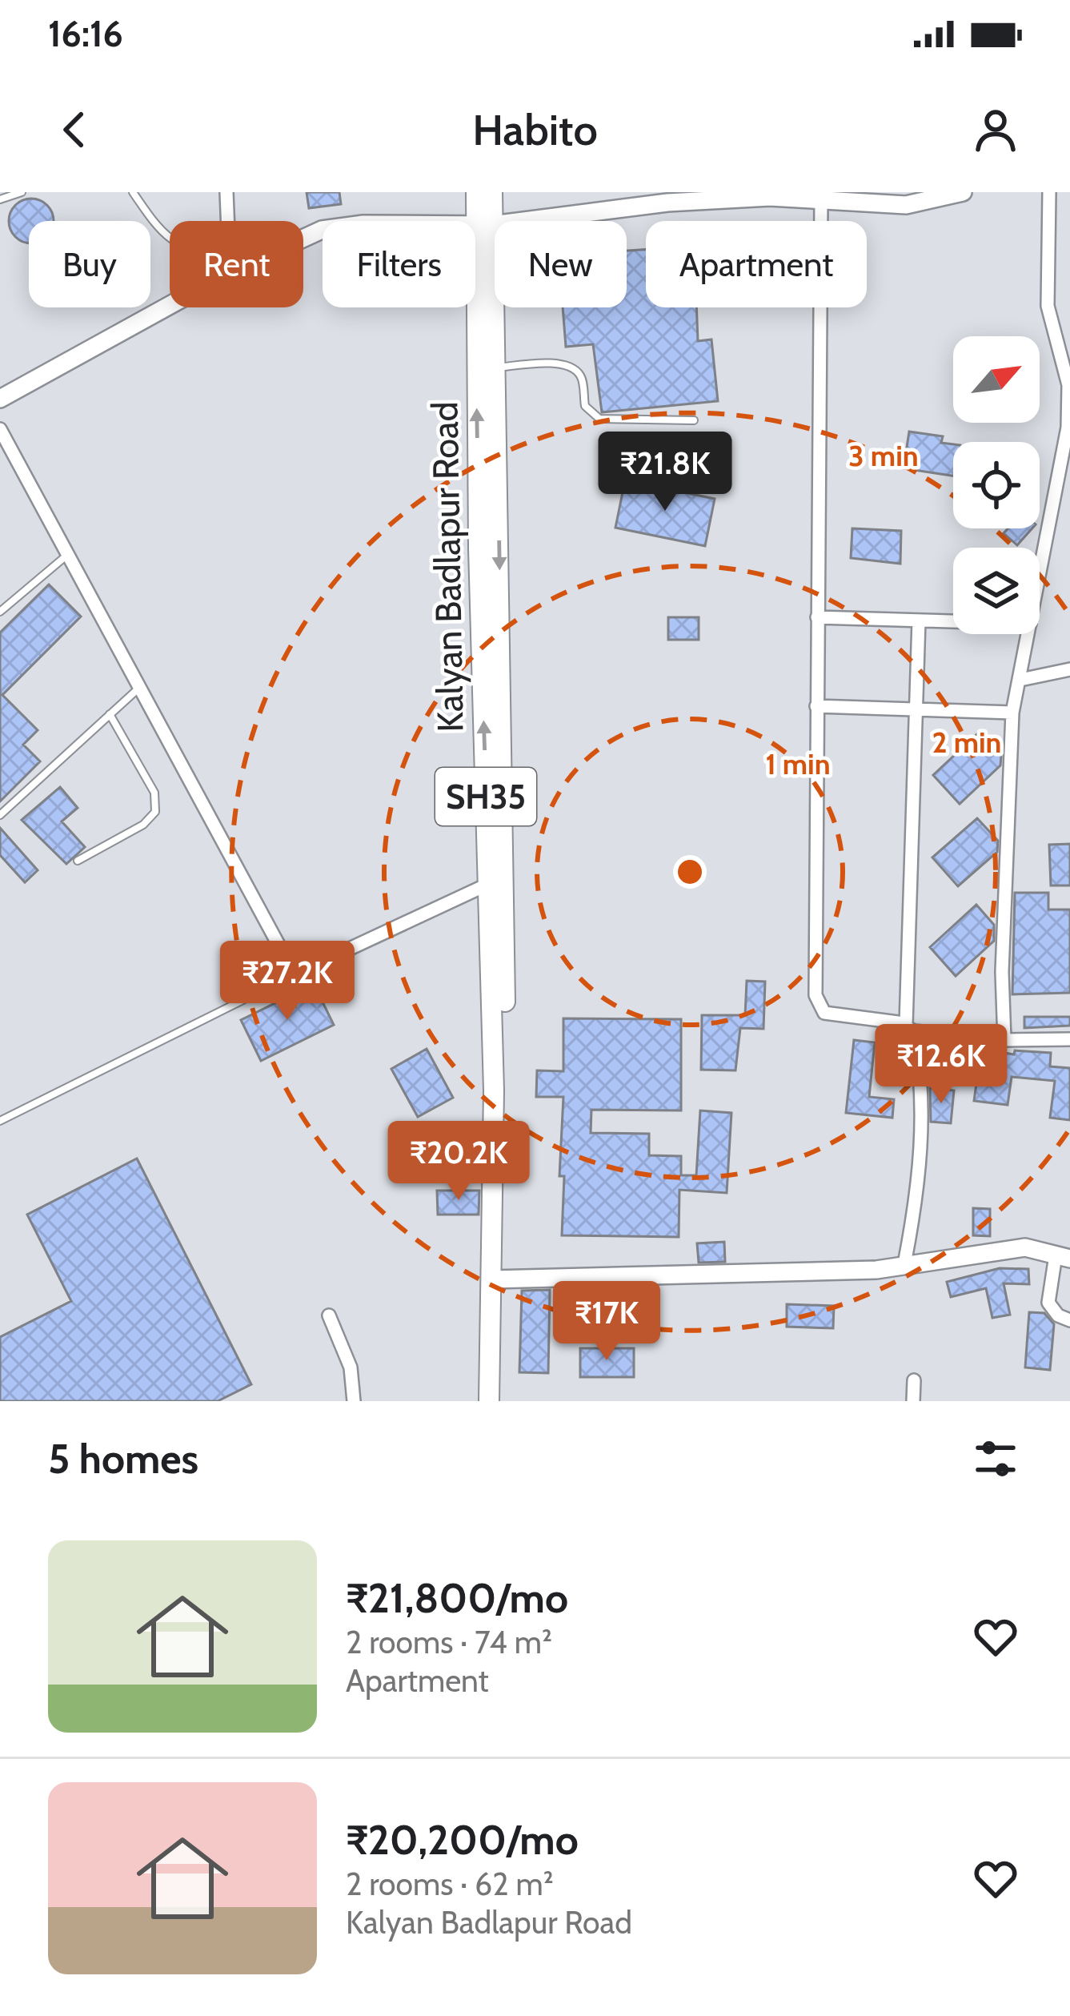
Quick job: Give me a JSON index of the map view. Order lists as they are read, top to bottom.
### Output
{
  "streets": {
    "main road": ["Kalyan Badlapur Road", "SH35"]
  },
  "north": "top right",
  "page": {
    "status": "16:16",
    "header": "Habito",
    "chip": [
      "Buy",
      "Rent",
      "Filters",
      "New",
      "Apartment"
    ],
    "price": [
      "₹21.8K",
      "₹27.2K",
      "₹12.6K",
      "₹20.2K",
      "₹17K"
    ],
    "heading": "5 homes",
    "list": [
      {
        "name": "₹21,800/mo",
        "note": "2 rooms · 74 m² · Apartment"
      },
      {
        "name": "₹20,200/mo",
        "note": "2 rooms · 62 m² · Kalyan Badlapur Road"
      }
    ]
  },
  "rings": ["3 min", "2 min", "1 min"]
}
